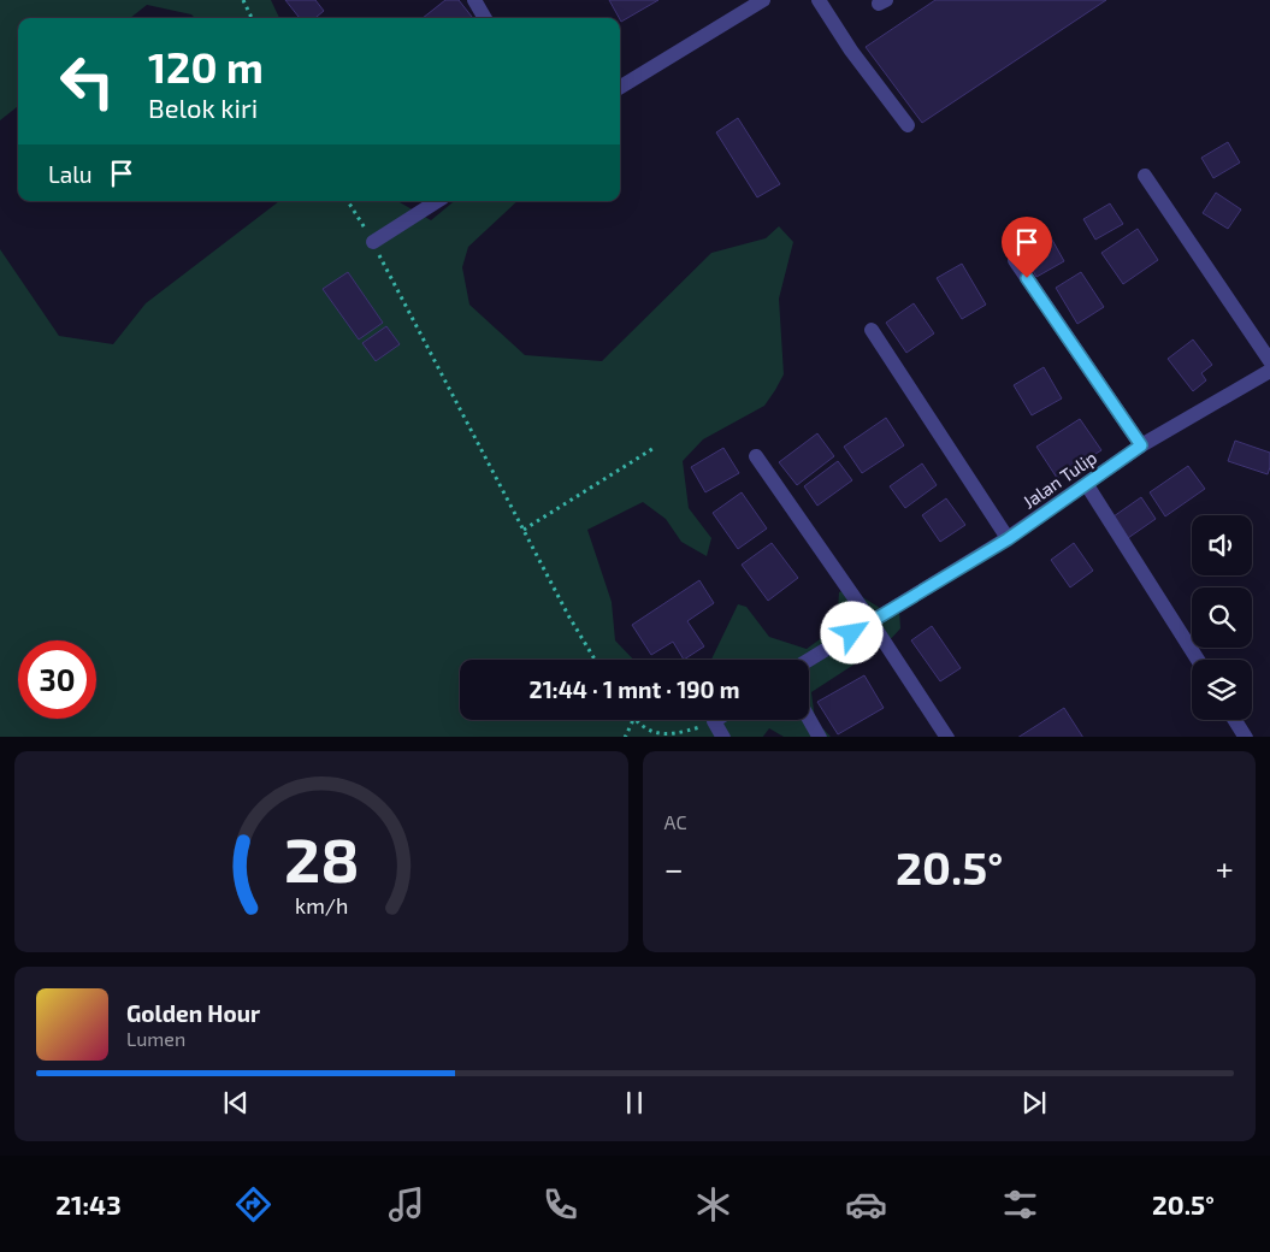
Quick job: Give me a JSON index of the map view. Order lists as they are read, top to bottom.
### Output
{
  "streets": {
    "street": ["Jalan Tulip"]
  },
  "page": {
    "turn": ["120 m", "Belok kiri"],
    "then": "Lalu",
    "limit": "30",
    "trip": "21:44 · 1 mnt · 190 m",
    "tile": "AC",
    "heat": ["−", "20.5°", "+"],
    "song": ["Golden Hour", "Lumen"],
    "tabs": ["21:43", "20.5°"],
    "gauge": ["28", "km/h"]
  }
}
